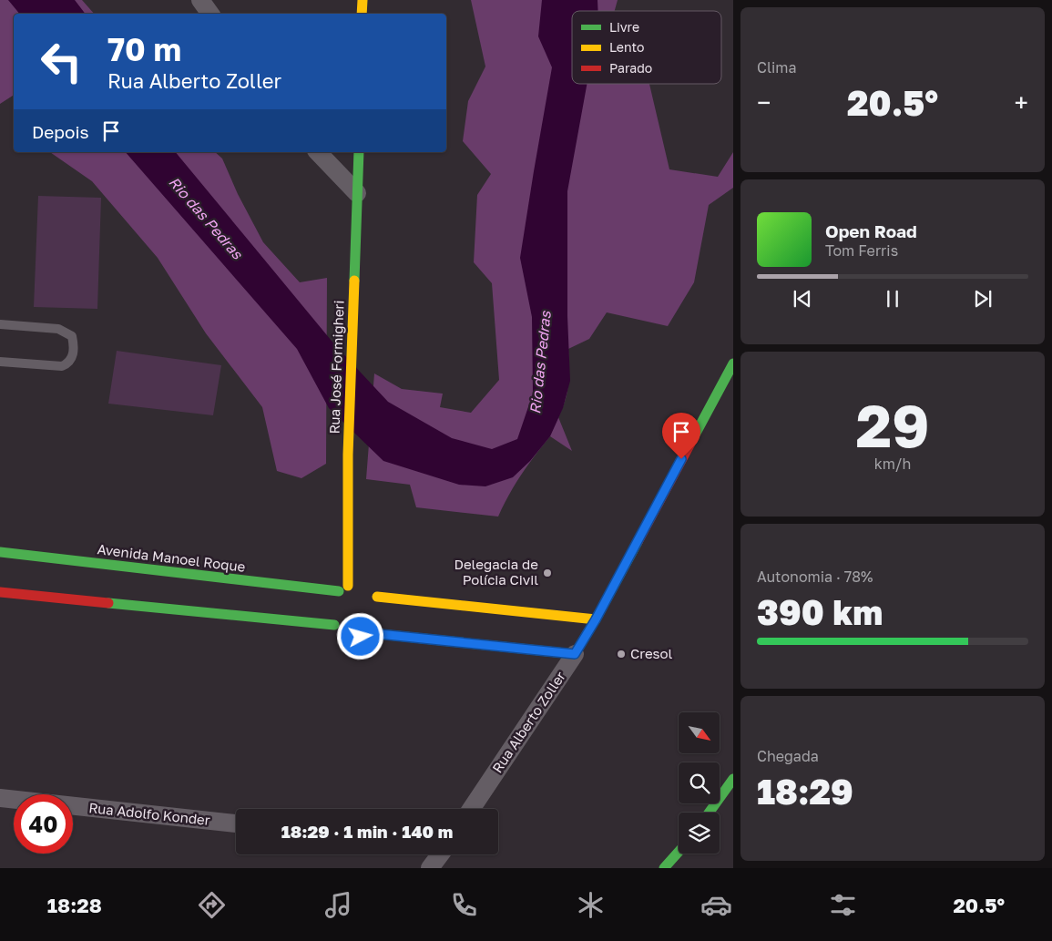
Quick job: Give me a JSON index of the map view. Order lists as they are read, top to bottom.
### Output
{
  "streets": {
    "street": [
      "Rua José Formigheri",
      "Avenida Manoel Roque",
      "Rua Alberto Zoller",
      "Rua Adolfo Konder"
    ]
  },
  "crossings": [
    ["Rua José Formigheri", "Avenida Manoel Roque"]
  ],
  "water": ["Rio das Pedras"],
  "places": ["Delegacia de Polícia Civil", "Cresol"],
  "legend": ["Livre", "Lento", "Parado"],
  "north": "bottom right",
  "page": {
    "tile": [
      "Clima",
      ["29", "km/h"],
      ["Autonomia · 78%", "390 km"],
      ["Chegada", "18:29"]
    ],
    "turn": ["70 m", "Rua Alberto Zoller"],
    "heat": ["−", "20.5°", "+"],
    "then": "Depois",
    "song": ["Open Road", "Tom Ferris"],
    "limit": "40",
    "trip": "18:29 · 1 min · 140 m",
    "tabs": ["18:28", "20.5°"]
  }
}
